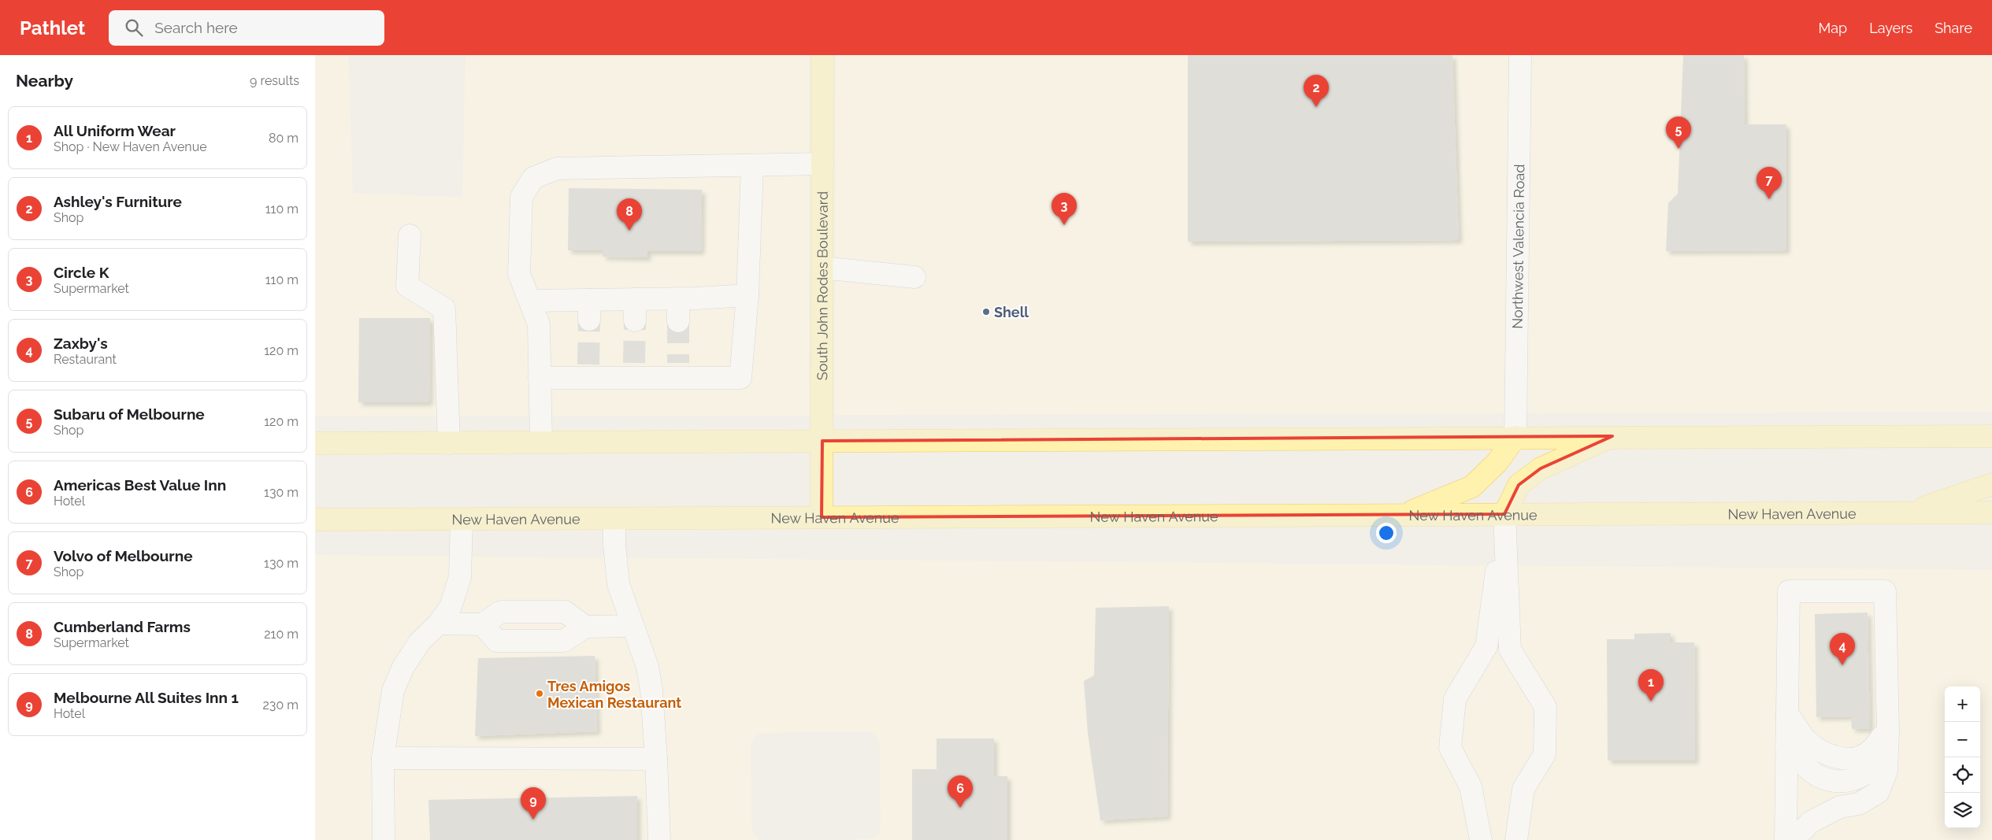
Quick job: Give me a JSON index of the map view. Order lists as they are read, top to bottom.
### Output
{
  "streets": {
    "main road": ["South John Rodes Boulevard", "New Haven Avenue"],
    "street": ["Northwest Valencia Road"]
  },
  "crossings": [
    ["South John Rodes Boulevard", "New Haven Avenue"]
  ],
  "places": ["Shell", "Tres Amigos Mexican Restaurant"],
  "page": {
    "header": "Pathlet",
    "search": "Search here",
    "nav": ["Map", "Layers", "Share"],
    "heading": ["Nearby", "9 results"],
    "pins": [
      "2",
      "5",
      "7",
      "3",
      "8",
      "4",
      "1",
      "6",
      "9"
    ],
    "list": [
      {
        "mark": "1",
        "name": "All Uniform Wear",
        "note": "Shop · New Haven Avenue",
        "value": "80 m"
      },
      {
        "mark": "2",
        "name": "Ashley's Furniture",
        "note": "Shop",
        "value": "110 m"
      },
      {
        "mark": "3",
        "name": "Circle K",
        "note": "Supermarket",
        "value": "110 m"
      },
      {
        "mark": "4",
        "name": "Zaxby's",
        "note": "Restaurant",
        "value": "120 m"
      },
      {
        "mark": "5",
        "name": "Subaru of Melbourne",
        "note": "Shop",
        "value": "120 m"
      },
      {
        "mark": "6",
        "name": "Americas Best Value Inn",
        "note": "Hotel",
        "value": "130 m"
      },
      {
        "mark": "7",
        "name": "Volvo of Melbourne",
        "note": "Shop",
        "value": "130 m"
      },
      {
        "mark": "8",
        "name": "Cumberland Farms",
        "note": "Supermarket",
        "value": "210 m"
      },
      {
        "mark": "9",
        "name": "Melbourne All Suites Inn 1",
        "note": "Hotel",
        "value": "230 m"
      }
    ],
    "map_buttons": ["+", "−"]
  }
}
